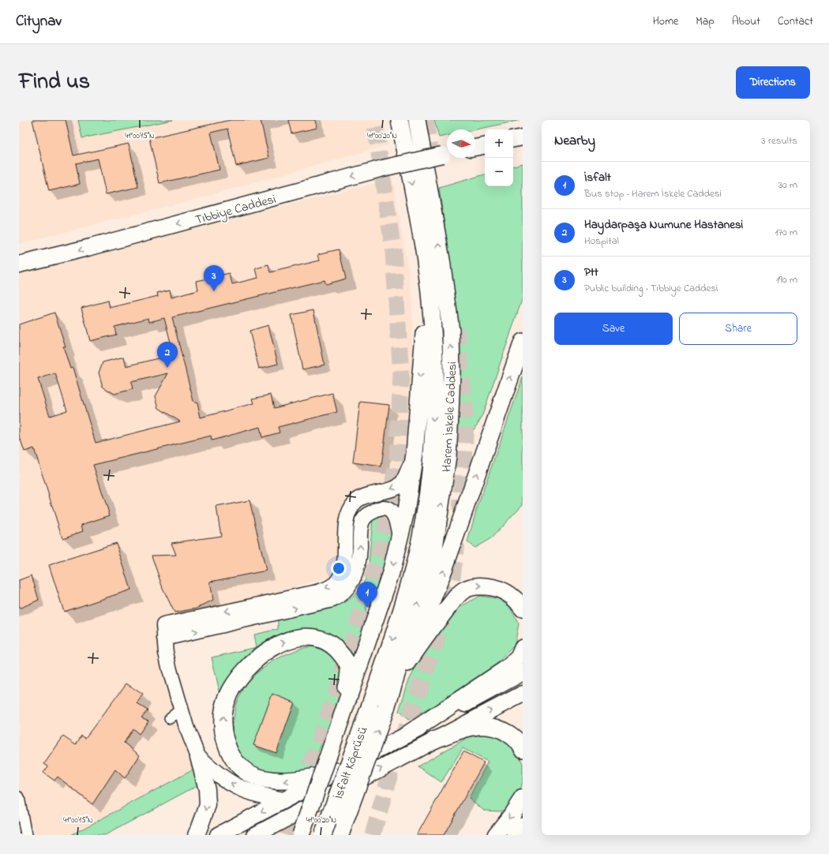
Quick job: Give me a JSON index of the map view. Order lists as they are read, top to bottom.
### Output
{
  "streets": {
    "highway": ["Harem İskele Caddesi", "İsfalt Köprüsü"],
    "main road": ["Tıbbiye Caddesi"]
  },
  "crossings": [
    ["Harem İskele Caddesi", "İsfalt Köprüsü"]
  ],
  "one_way": ["Tıbbiye Caddesi"],
  "north": "right",
  "page": {
    "header": "Citynav",
    "nav": [
      "Home",
      "Map",
      "About",
      "Contact"
    ],
    "title": "Find us",
    "buttons": [
      "Directions",
      ["Save", "Share"]
    ],
    "heading": ["Nearby", "3 results"],
    "map_buttons": ["+", "−"],
    "list": [
      {
        "mark": "1",
        "name": "İsfalt",
        "note": "Bus stop · Harem İskele Caddesi",
        "value": "30 m"
      },
      {
        "mark": "2",
        "name": "Haydarpaşa Numune Hastanesi",
        "note": "Hospital",
        "value": "170 m"
      },
      {
        "mark": "3",
        "name": "Ptt",
        "note": "Public building · Tıbbiye Caddesi",
        "value": "190 m"
      }
    ],
    "pins": ["3", "2", "1"]
  },
  "coordinates": ["41°00'15\"N", "41°00'20\"N"]
}
